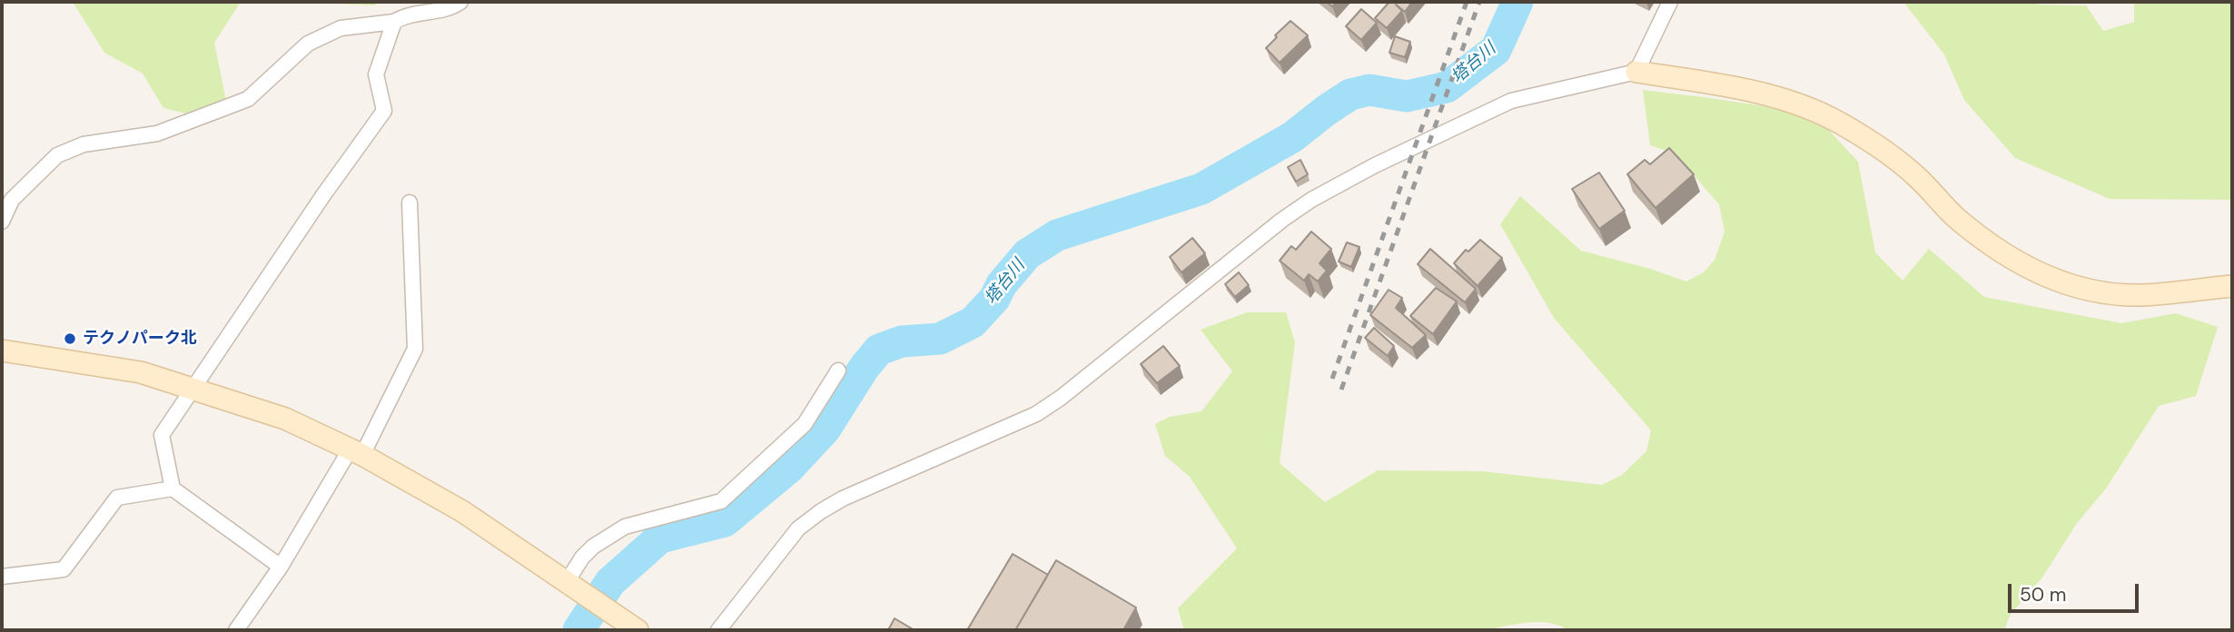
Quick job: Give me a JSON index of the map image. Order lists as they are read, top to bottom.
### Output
{
  "water": ["塔台川"],
  "places": ["テクノパーク北"],
  "scale_bar": "50 m"
}
